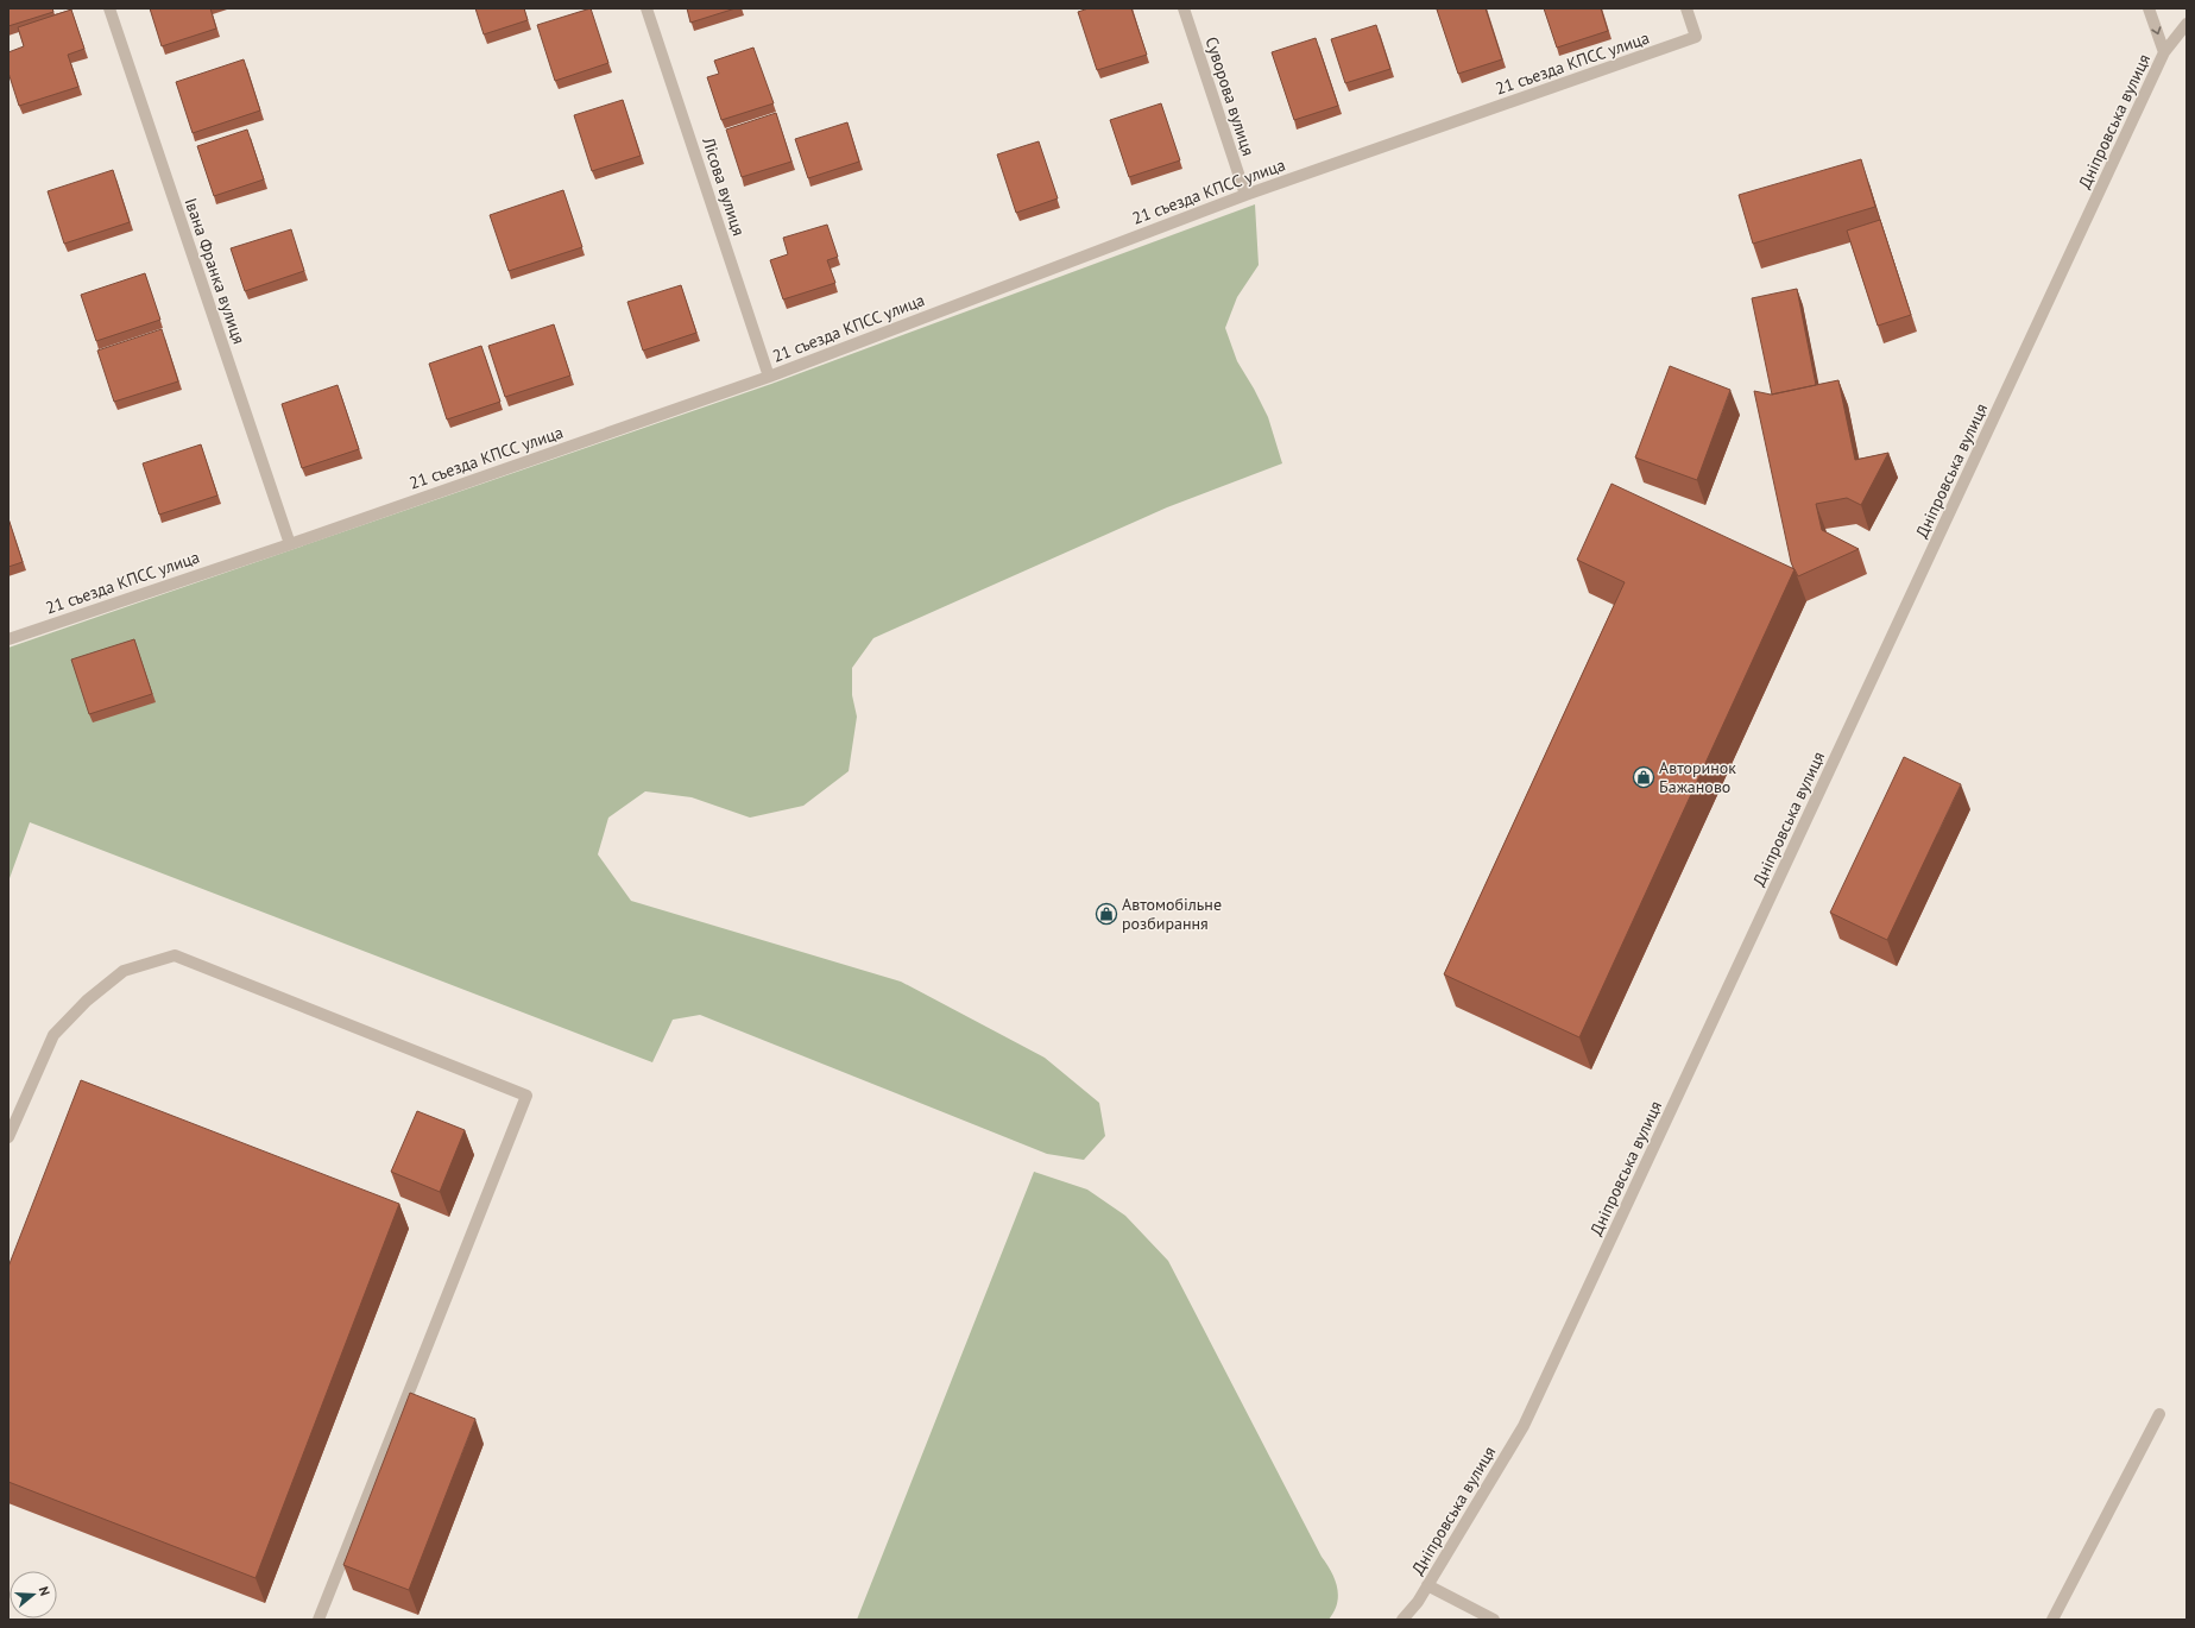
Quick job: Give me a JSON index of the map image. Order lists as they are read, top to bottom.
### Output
{
  "streets": {
    "street": [
      "21 съезда КПСС улица",
      "Суворова вулиця",
      "Дніпровська вулиця",
      "Лісова вулиця",
      "Івана Франка вулиця"
    ]
  },
  "crossings": [
    ["21 съезда КПСС улица", "Суворова вулиця"],
    ["21 съезда КПСС улица", "Лісова вулиця"],
    ["21 съезда КПСС улица", "Івана Франка вулиця"]
  ],
  "places": {
    "shop": ["Авторинок Бажаново", "Автомобільне розбирання"]
  },
  "north": "right"
}
